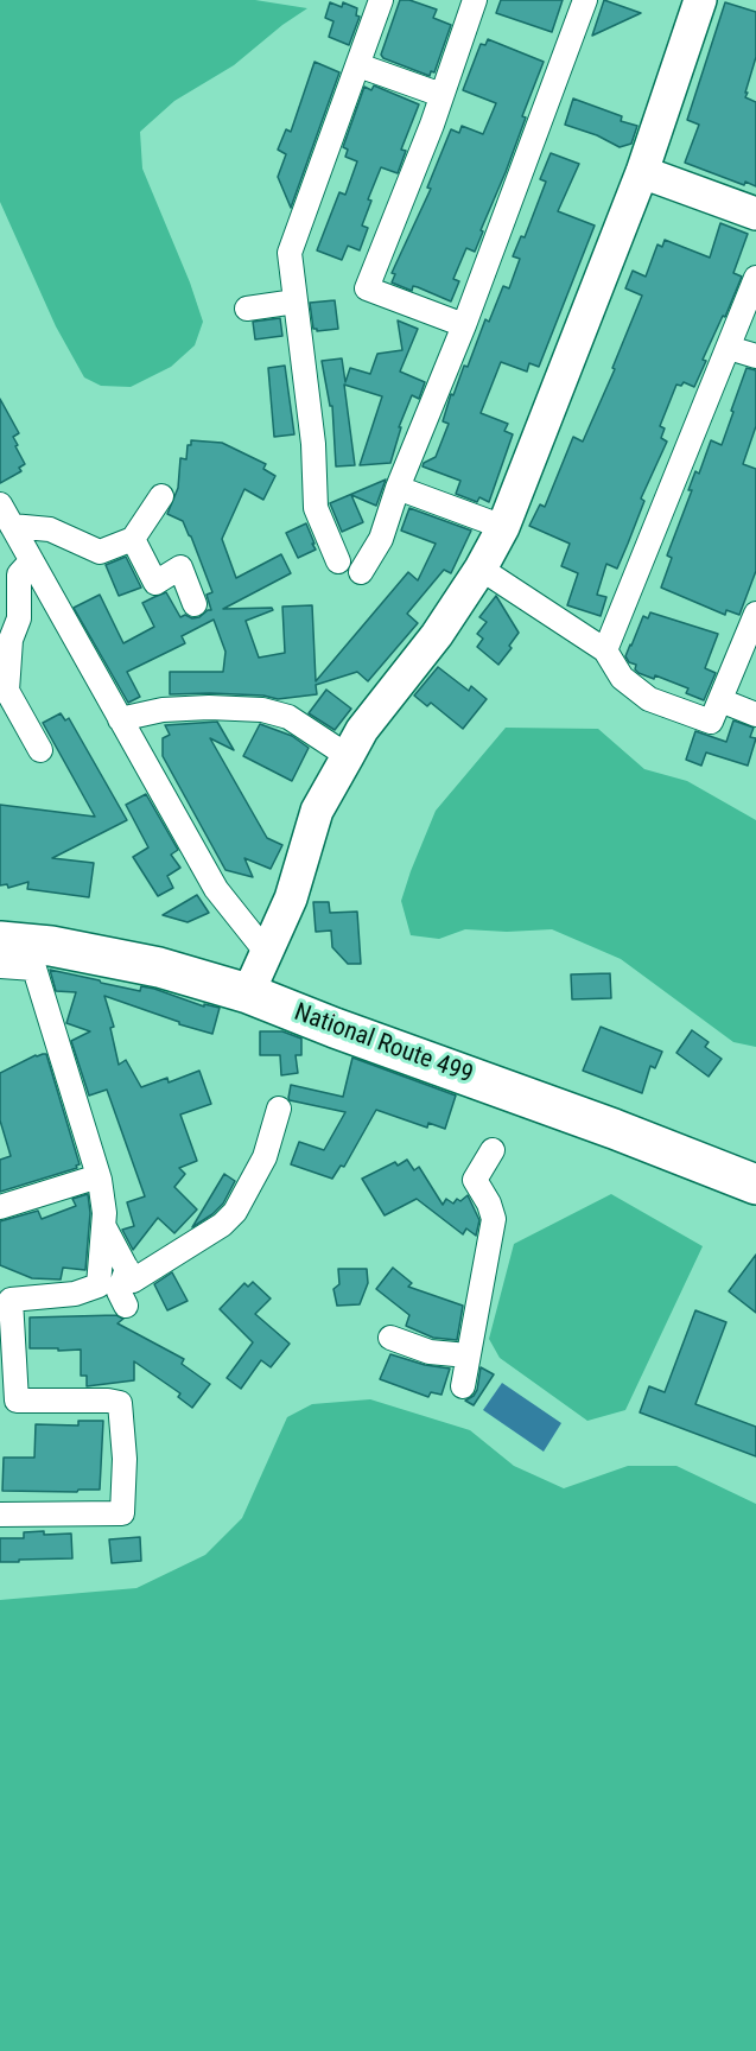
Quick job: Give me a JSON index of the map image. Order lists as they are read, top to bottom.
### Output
{
  "streets": {
    "highway": ["National Route 499"]
  }
}
